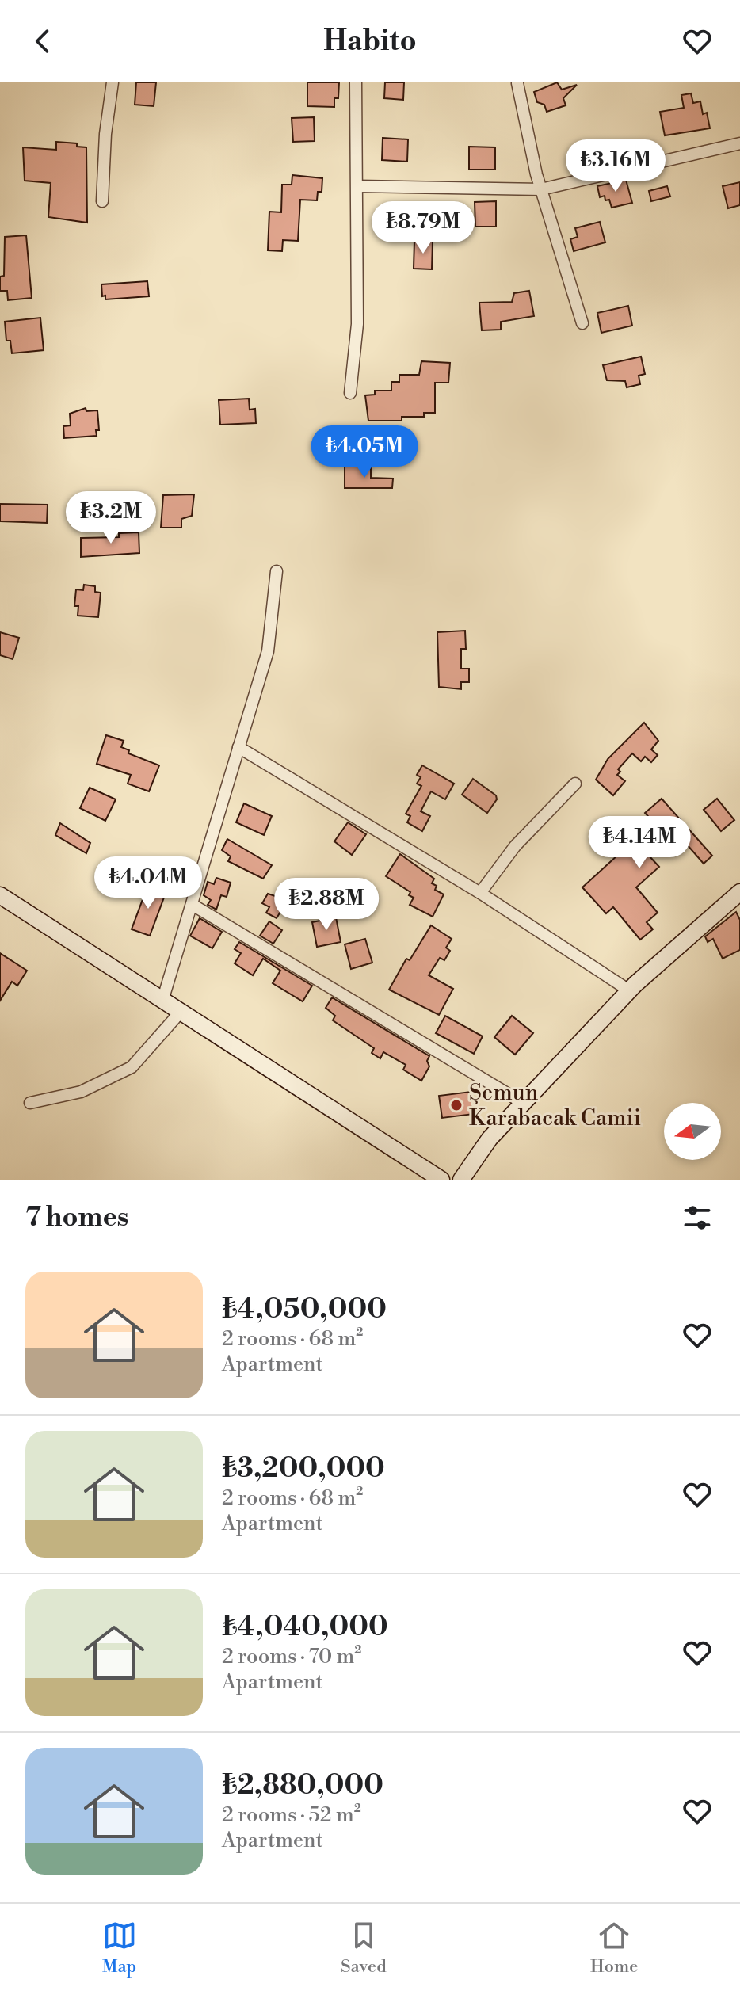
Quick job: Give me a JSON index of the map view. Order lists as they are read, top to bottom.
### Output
{
  "places": ["Şemun Karabacak Camii"],
  "north": "left",
  "page": {
    "header": "Habito",
    "price": [
      "₺3.16M",
      "₺8.79M",
      "₺4.05M",
      "₺3.2M",
      "₺4.14M",
      "₺4.04M",
      "₺2.88M"
    ],
    "heading": "7 homes",
    "list": [
      {
        "name": "₺4,050,000",
        "note": "2 rooms · 68 m² · Apartment"
      },
      {
        "name": "₺3,200,000",
        "note": "2 rooms · 68 m² · Apartment"
      },
      {
        "name": "₺4,040,000",
        "note": "2 rooms · 70 m² · Apartment"
      },
      {
        "name": "₺2,880,000",
        "note": "2 rooms · 52 m² · Apartment"
      }
    ],
    "tabs": ["Map", "Saved", "Home"]
  }
}
